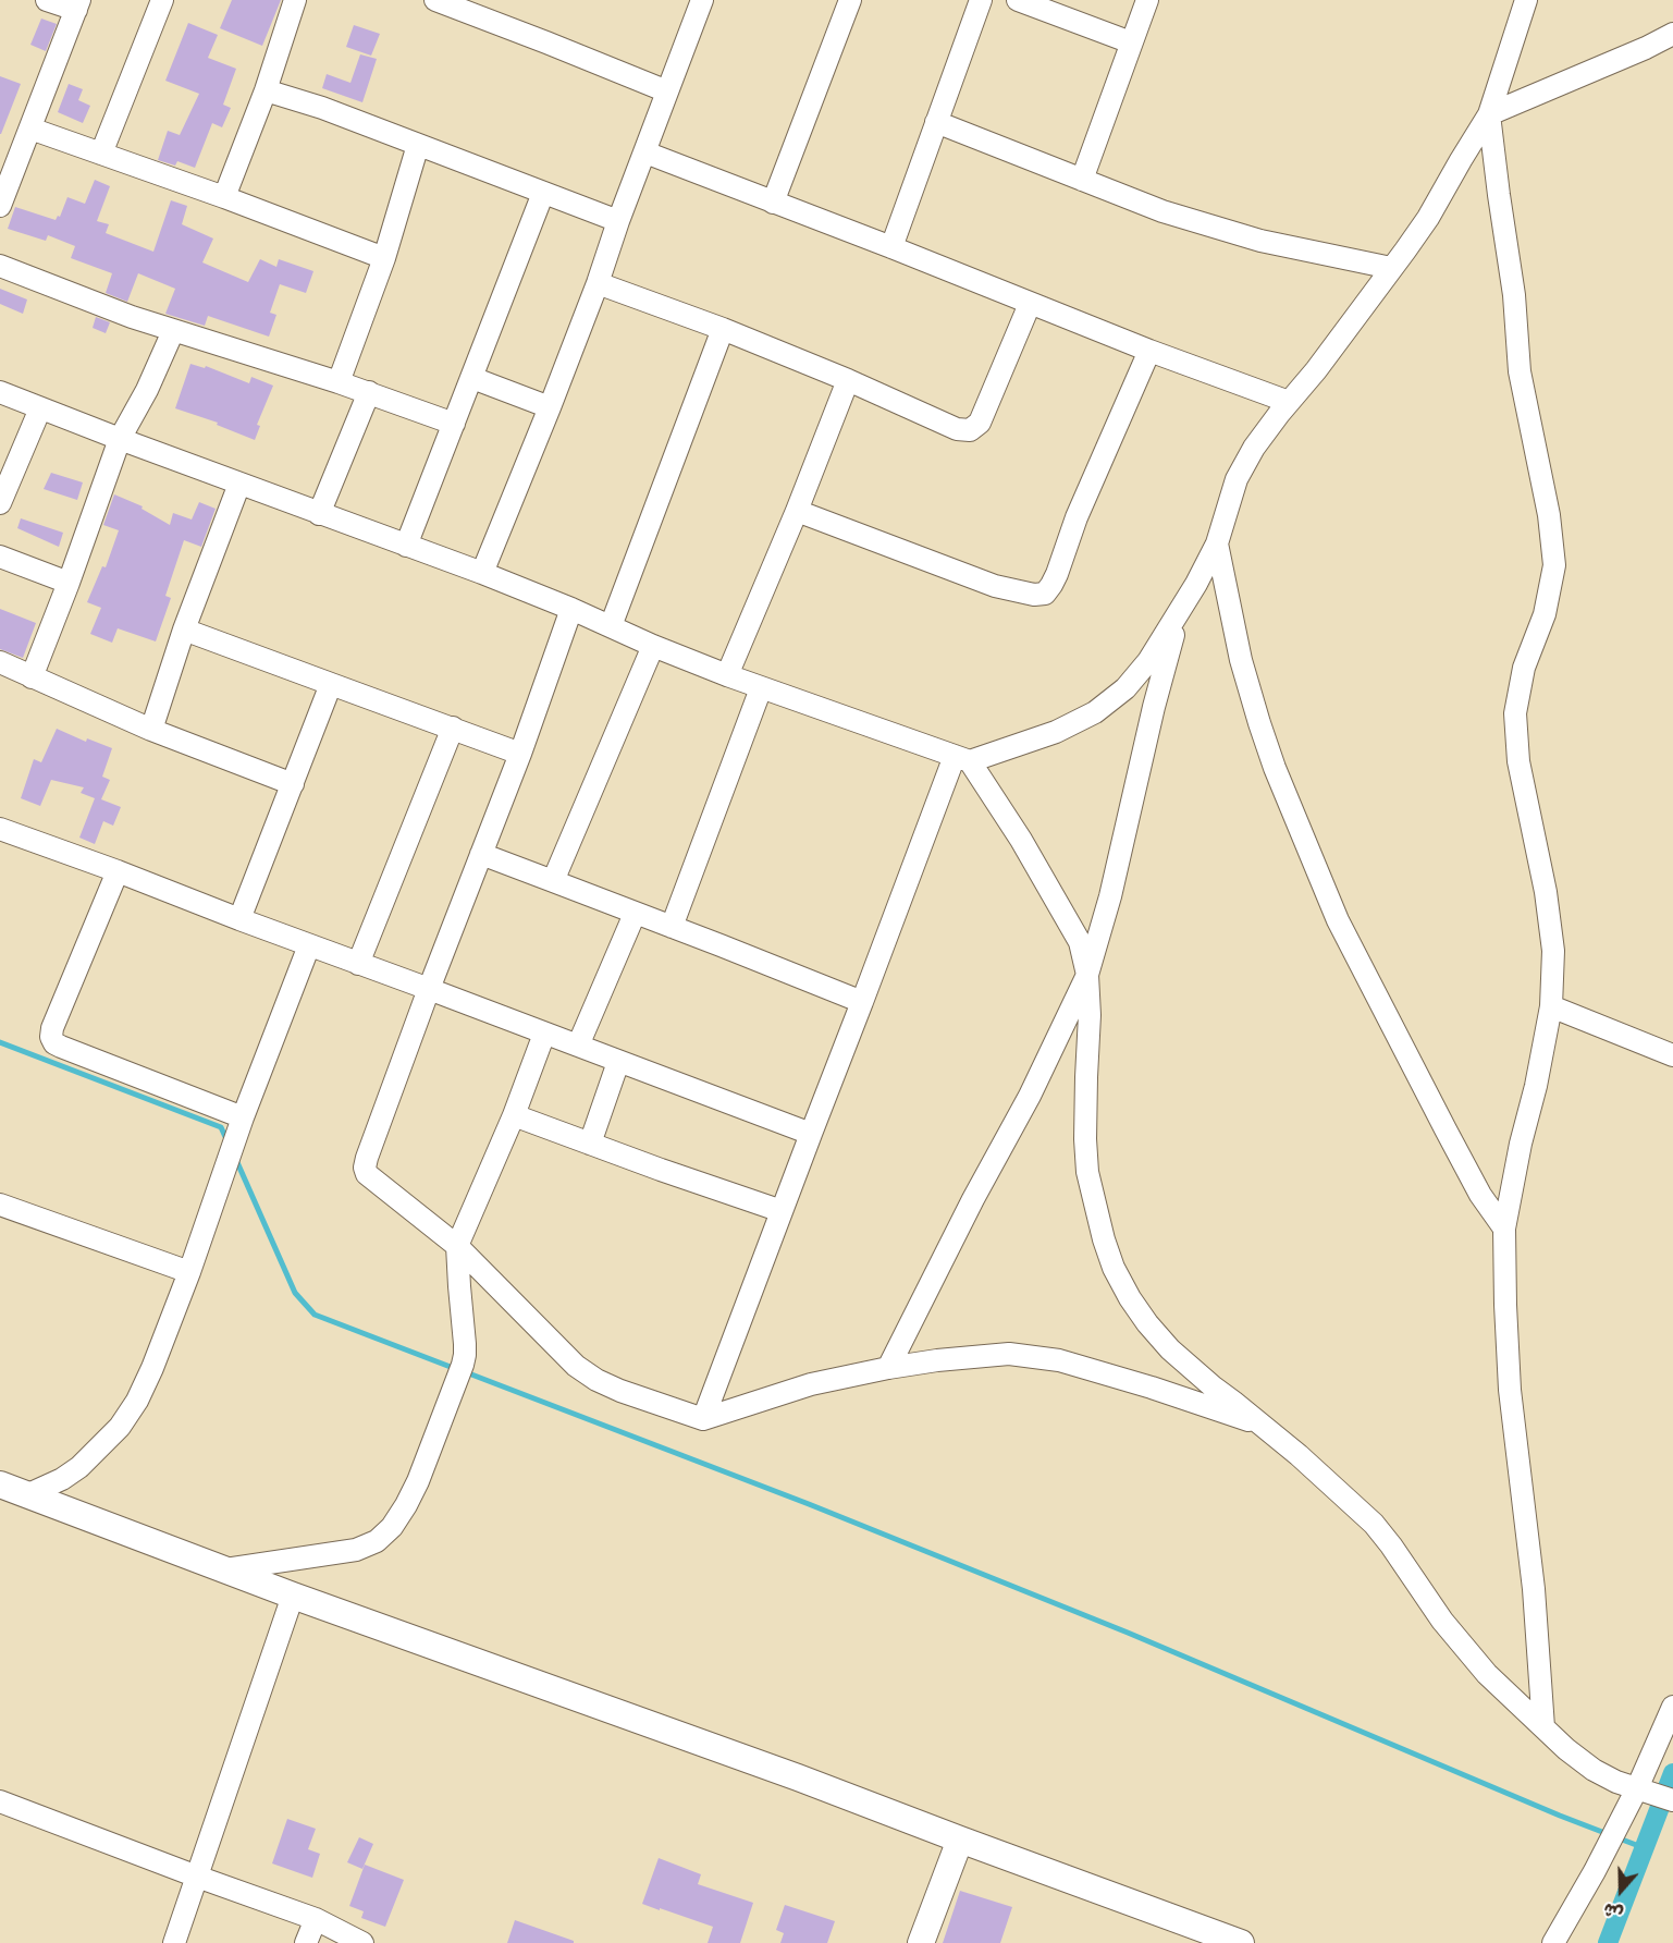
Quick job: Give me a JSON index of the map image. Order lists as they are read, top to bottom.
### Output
{
  "north": "bottom"
}
